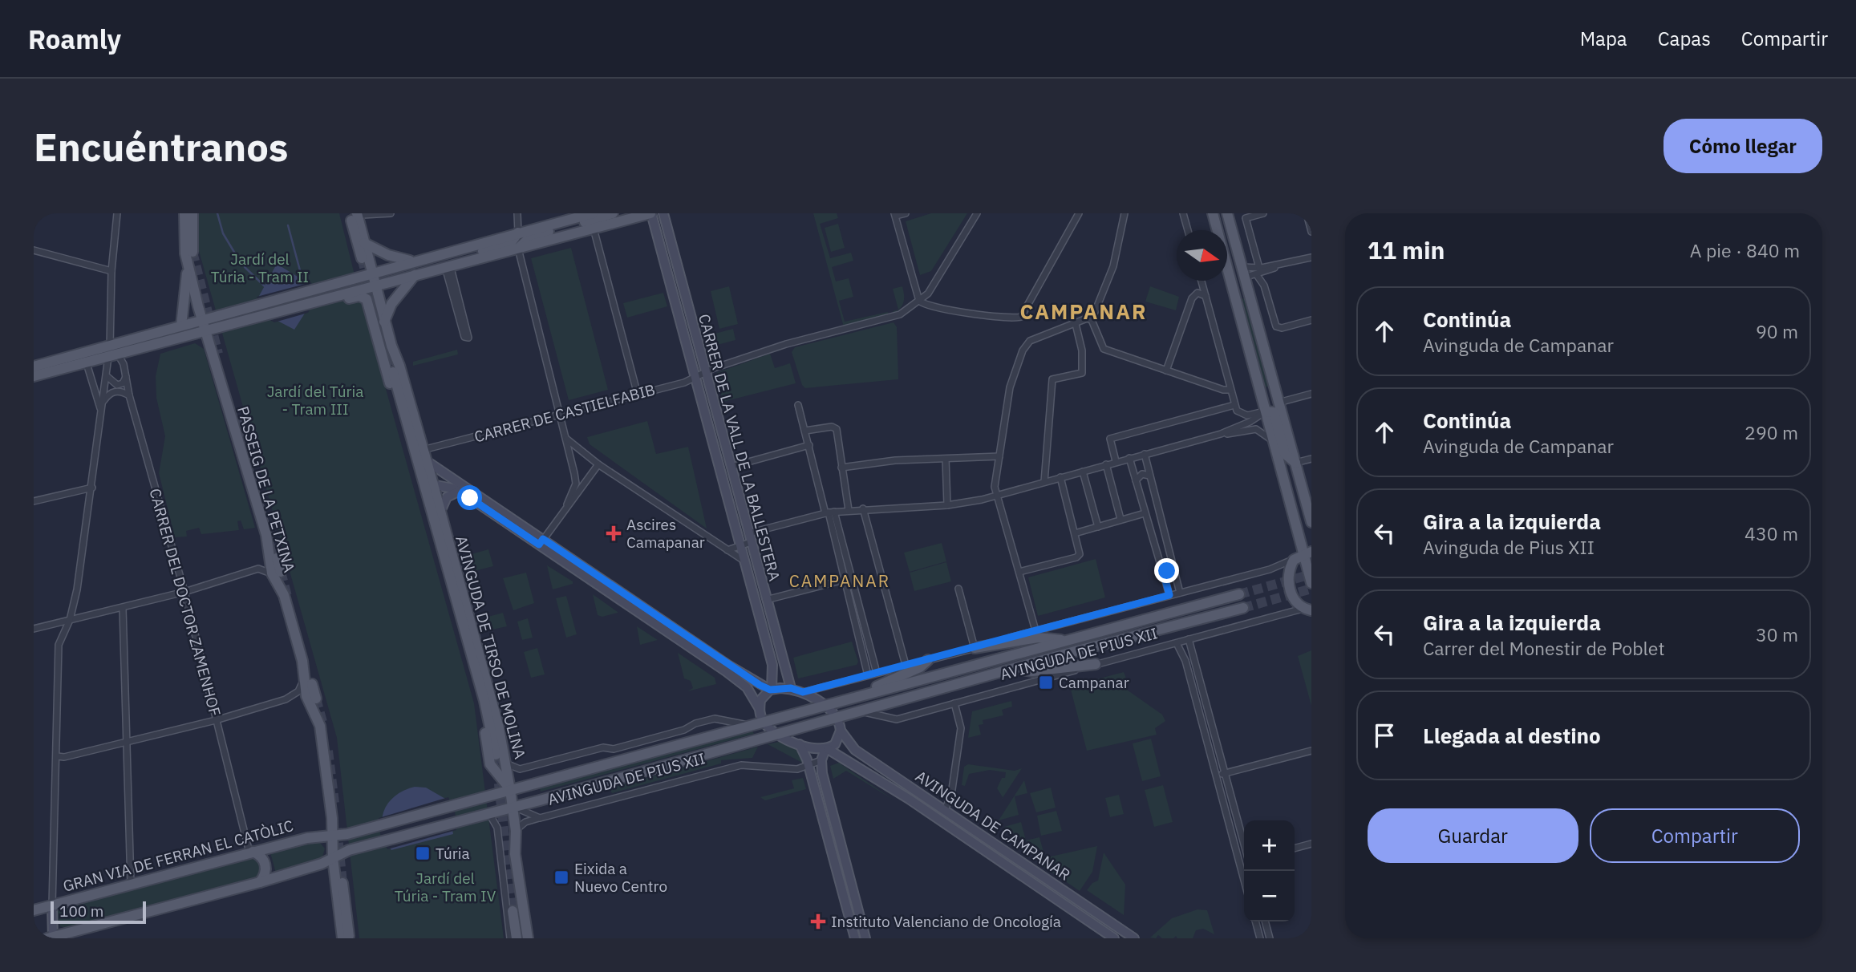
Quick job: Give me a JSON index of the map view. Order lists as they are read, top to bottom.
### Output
{
  "streets": {
    "main road": [
      "CARRER DE LA VALL DE LA BALLESTERA",
      "PASSEIG DE LA PETXINA",
      "AVINGUDA DE TIRSO DE MOLINA",
      "AVINGUDA DE PIUS XII",
      "AVINGUDA DE CAMPANAR",
      "GRAN VIA DE FERRAN EL CATÒLIC"
    ],
    "street": ["CARRER DE CASTIELFABIB", "CARRER DEL DOCTOR ZAMENHOF"]
  },
  "crossings": [
    ["CARRER DE CASTIELFABIB", "CARRER DE LA VALL DE LA BALLESTERA"],
    ["CARRER DE CASTIELFABIB", "AVINGUDA DE TIRSO DE MOLINA"],
    ["PASSEIG DE LA PETXINA", "GRAN VIA DE FERRAN EL CATÒLIC"],
    ["CARRER DEL DOCTOR ZAMENHOF", "GRAN VIA DE FERRAN EL CATÒLIC"],
    ["AVINGUDA DE TIRSO DE MOLINA", "AVINGUDA DE PIUS XII"],
    ["AVINGUDA DE TIRSO DE MOLINA", "GRAN VIA DE FERRAN EL CATÒLIC"],
    ["AVINGUDA DE PIUS XII", "GRAN VIA DE FERRAN EL CATÒLIC"]
  ],
  "districts": ["CAMPANAR", "CAMPANAR"],
  "parks": ["Jardí del Túria - Tram II", "Jardí del Túria - Tram III", "Jardí del Túria - Tram IV"],
  "places": {
    "health": ["Ascires Camapanar", "Instituto Valenciano de Oncología"],
    "transit": ["Campanar", "Túria", "Eixida a Nuevo Centro"]
  },
  "scale_bar": "100 m",
  "north": "right",
  "page": {
    "header": "Roamly",
    "nav": ["Mapa", "Capas", "Compartir"],
    "buttons": [
      "Cómo llegar",
      ["Guardar", "Compartir"]
    ],
    "title": "Encuéntranos",
    "heading": ["11 min", "A pie · 840 m"],
    "list": [
      ["Continúa", "Avinguda de Campanar", "90 m"],
      ["Continúa", "Avinguda de Campanar", "290 m"],
      ["Gira a la izquierda", "Avinguda de Pius XII", "430 m"],
      ["Gira a la izquierda", "Carrer del Monestir de Poblet", "30 m"],
      "Llegada al destino"
    ],
    "map_buttons": ["+", "−"],
    "scale": "100 m"
  }
}
